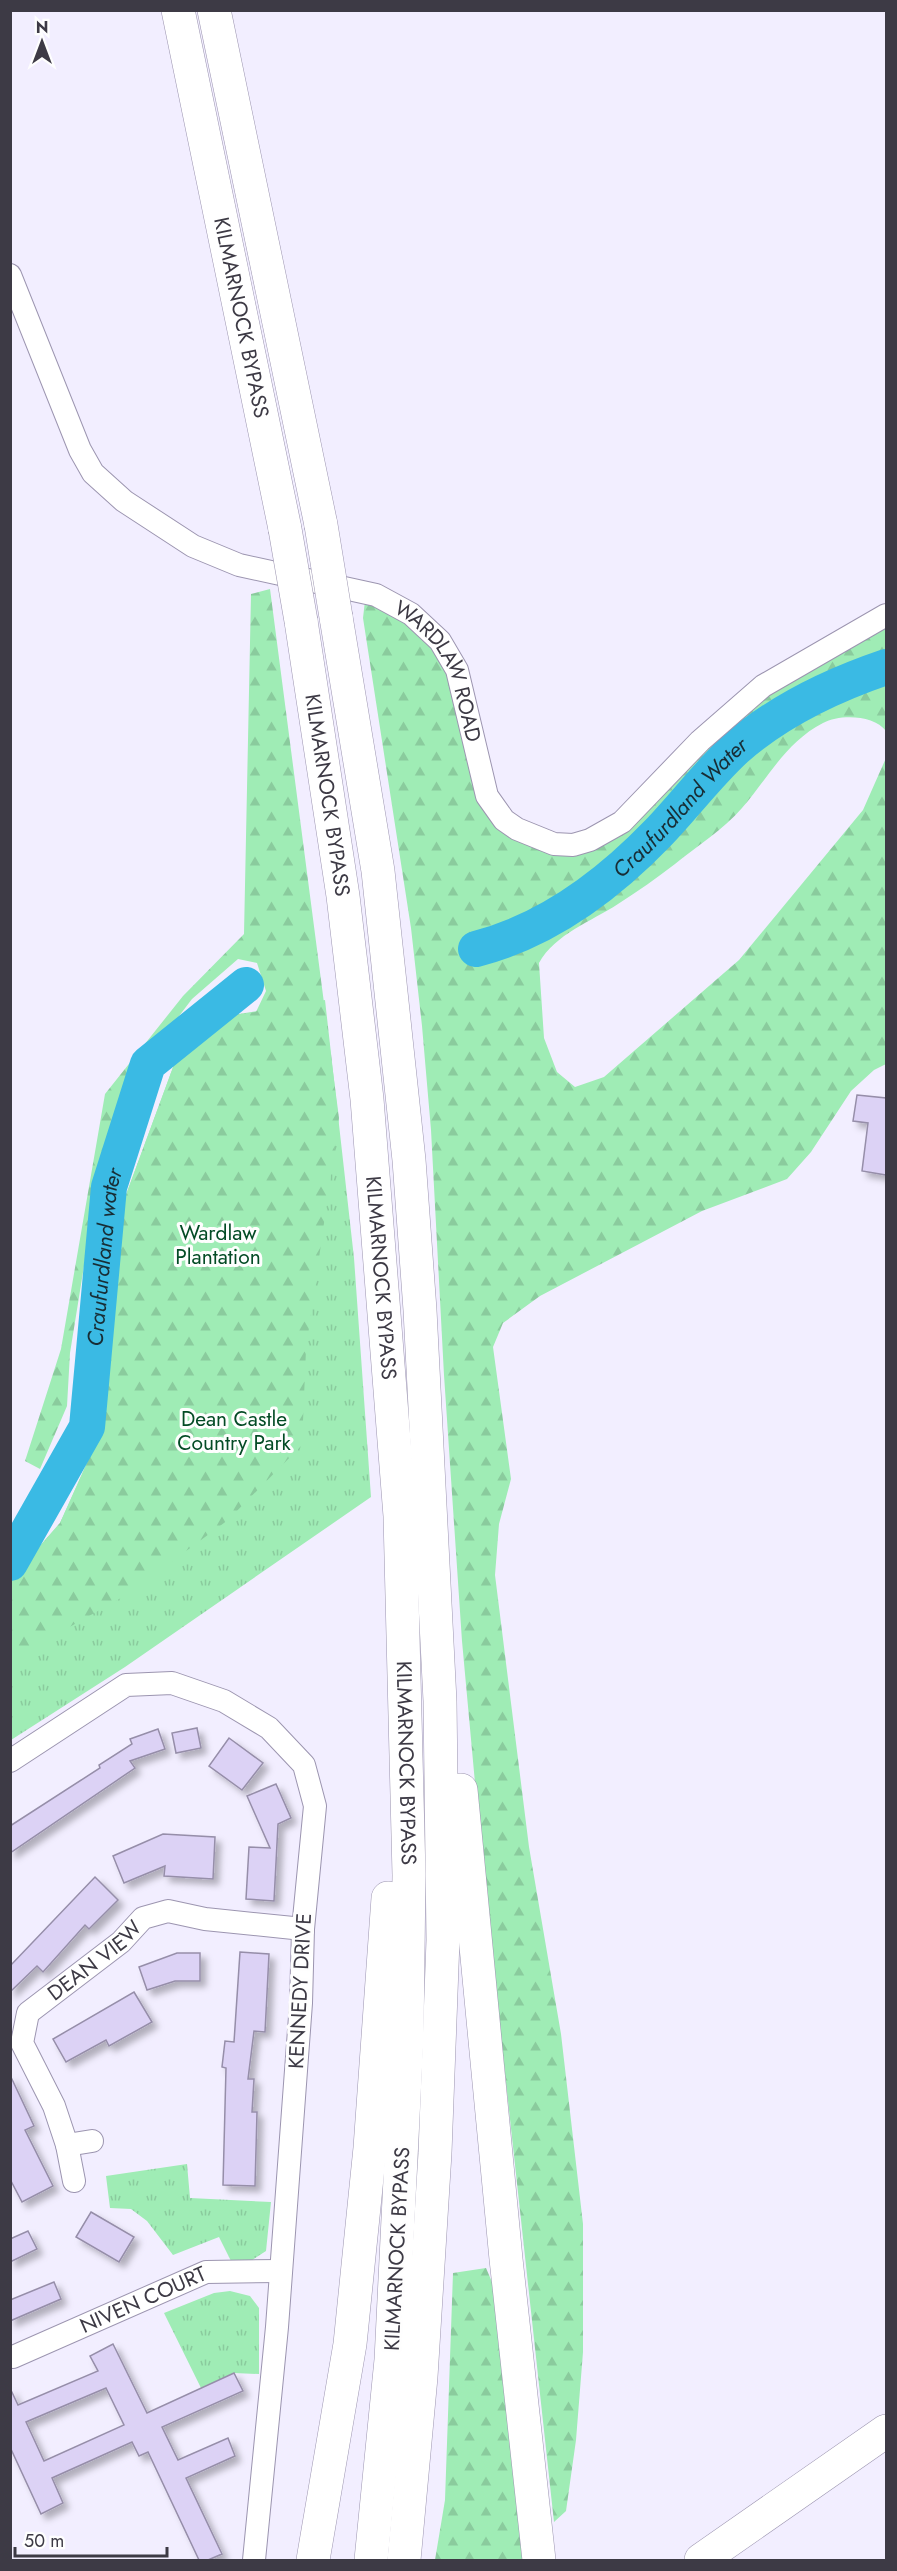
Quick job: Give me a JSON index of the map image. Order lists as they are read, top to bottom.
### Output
{
  "streets": {
    "main road": ["KILMARNOCK BYPASS"],
    "street": [
      "WARDLAW ROAD",
      "DEAN VIEW",
      "KENNEDY DRIVE",
      "NIVEN COURT"
    ]
  },
  "crossings": [
    ["DEAN VIEW", "KENNEDY DRIVE"],
    ["KENNEDY DRIVE", "NIVEN COURT"]
  ],
  "water": ["Craufurdland Water", "Craufurdland water"],
  "parks": ["Wardlaw Plantation", "Dean Castle Country Park"],
  "scale_bar": "50 m",
  "north": "top"
}
